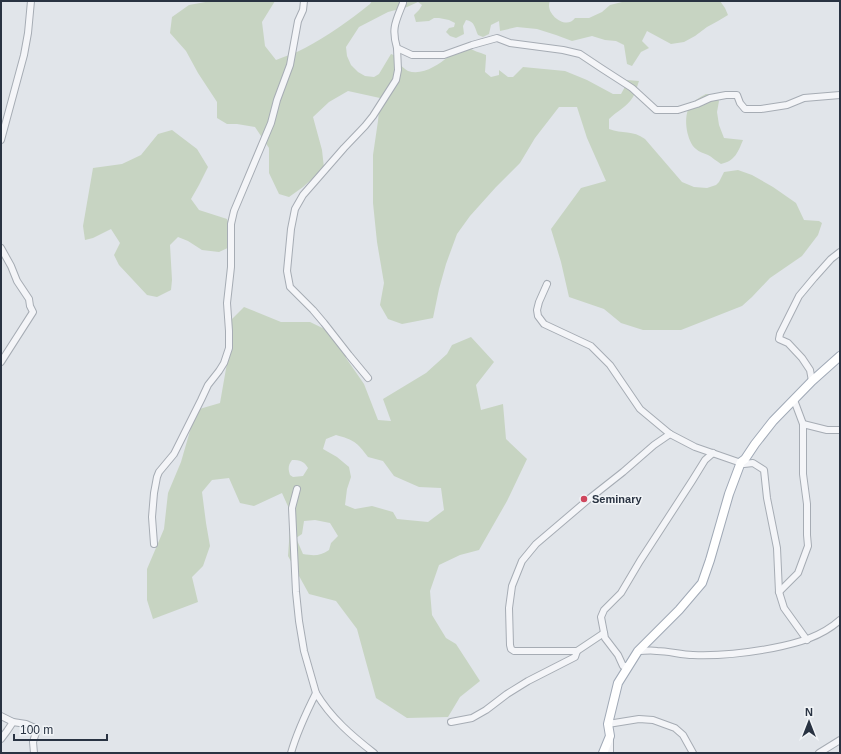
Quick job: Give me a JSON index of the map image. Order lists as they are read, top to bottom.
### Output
{
  "places": ["Seminary"],
  "scale_bar": "100 m",
  "north": "top"
}
